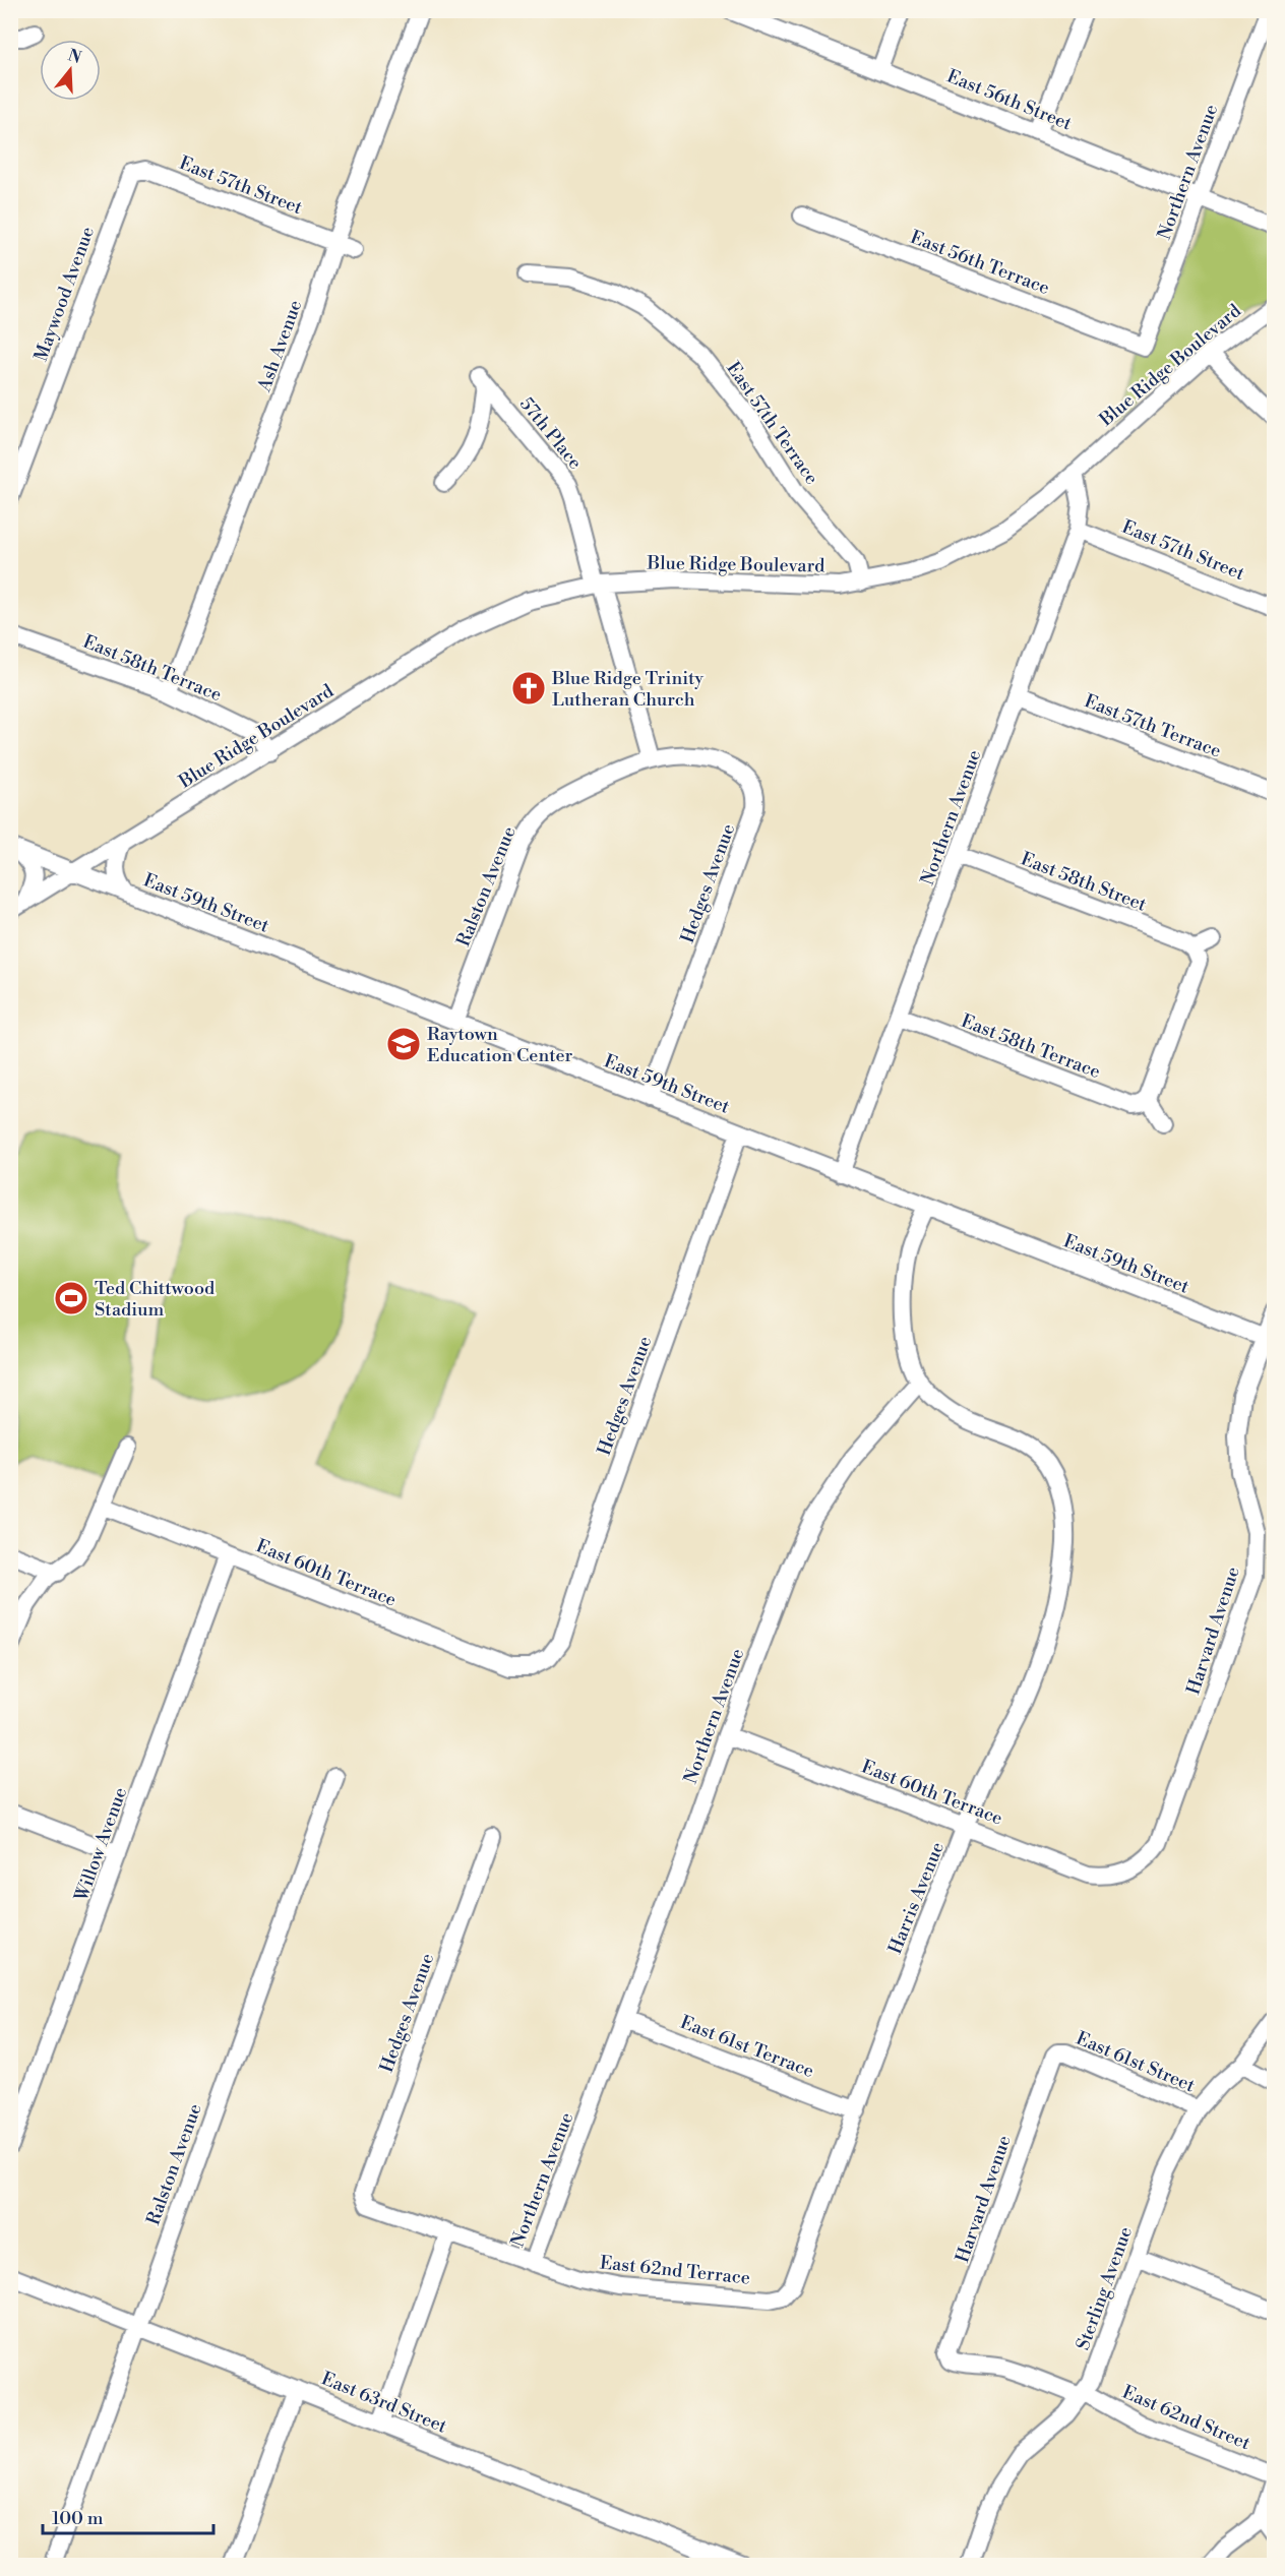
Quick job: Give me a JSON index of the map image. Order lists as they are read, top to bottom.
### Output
{
  "streets": {
    "street": [
      "East 56th Street",
      "Northern Avenue",
      "East 57th Street",
      "East 56th Terrace",
      "Maywood Avenue",
      "Ash Avenue",
      "Blue Ridge Boulevard",
      "East 57th Terrace",
      "57th Place",
      "East 58th Terrace",
      "East 58th Street",
      "Hedges Avenue",
      "Ralston Avenue",
      "East 59th Street",
      "East 60th Terrace",
      "Harvard Avenue",
      "Willow Avenue",
      "Harris Avenue",
      "East 61st Terrace",
      "East 61st Street",
      "East 62nd Terrace",
      "Sterling Avenue",
      "East 63rd Street",
      "East 62nd Street"
    ]
  },
  "crossings": [
    ["East 56th Street", "Northern Avenue"],
    ["Northern Avenue", "East 57th Street"],
    ["Northern Avenue", "East 56th Terrace"],
    ["Northern Avenue", "Blue Ridge Boulevard"],
    ["Northern Avenue", "East 57th Terrace"],
    ["Northern Avenue", "East 58th Terrace"],
    ["Northern Avenue", "East 58th Street"],
    ["Northern Avenue", "East 59th Street"],
    ["Northern Avenue", "East 60th Terrace"],
    ["Northern Avenue", "Harris Avenue"],
    ["Northern Avenue", "East 61st Terrace"],
    ["Northern Avenue", "East 62nd Terrace"],
    ["East 57th Street", "Maywood Avenue"],
    ["East 57th Street", "Ash Avenue"],
    ["Ash Avenue", "East 58th Terrace"],
    ["Blue Ridge Boulevard", "East 57th Terrace"],
    ["Blue Ridge Boulevard", "57th Place"],
    ["Blue Ridge Boulevard", "East 58th Terrace"],
    ["Blue Ridge Boulevard", "East 59th Street"],
    ["Hedges Avenue", "Ralston Avenue"],
    ["Hedges Avenue", "East 59th Street"],
    ["Hedges Avenue", "East 60th Terrace"],
    ["Hedges Avenue", "East 62nd Terrace"],
    ["Ralston Avenue", "East 59th Street"],
    ["Ralston Avenue", "East 63rd Street"],
    ["East 59th Street", "Harvard Avenue"],
    ["East 60th Terrace", "Harvard Avenue"],
    ["East 60th Terrace", "Willow Avenue"],
    ["East 60th Terrace", "Harris Avenue"],
    ["Harvard Avenue", "East 61st Street"],
    ["Harvard Avenue", "East 62nd Street"],
    ["Harris Avenue", "East 61st Terrace"],
    ["Harris Avenue", "East 62nd Terrace"],
    ["East 61st Street", "Sterling Avenue"],
    ["Sterling Avenue", "East 62nd Street"]
  ],
  "places": {
    "church": ["Blue Ridge Trinity Lutheran Church"],
    "school or university": ["Raytown Education Center"],
    "sports": ["Ted Chittwood Stadium"]
  },
  "scale_bar": "100 m",
  "north": "top"
}
